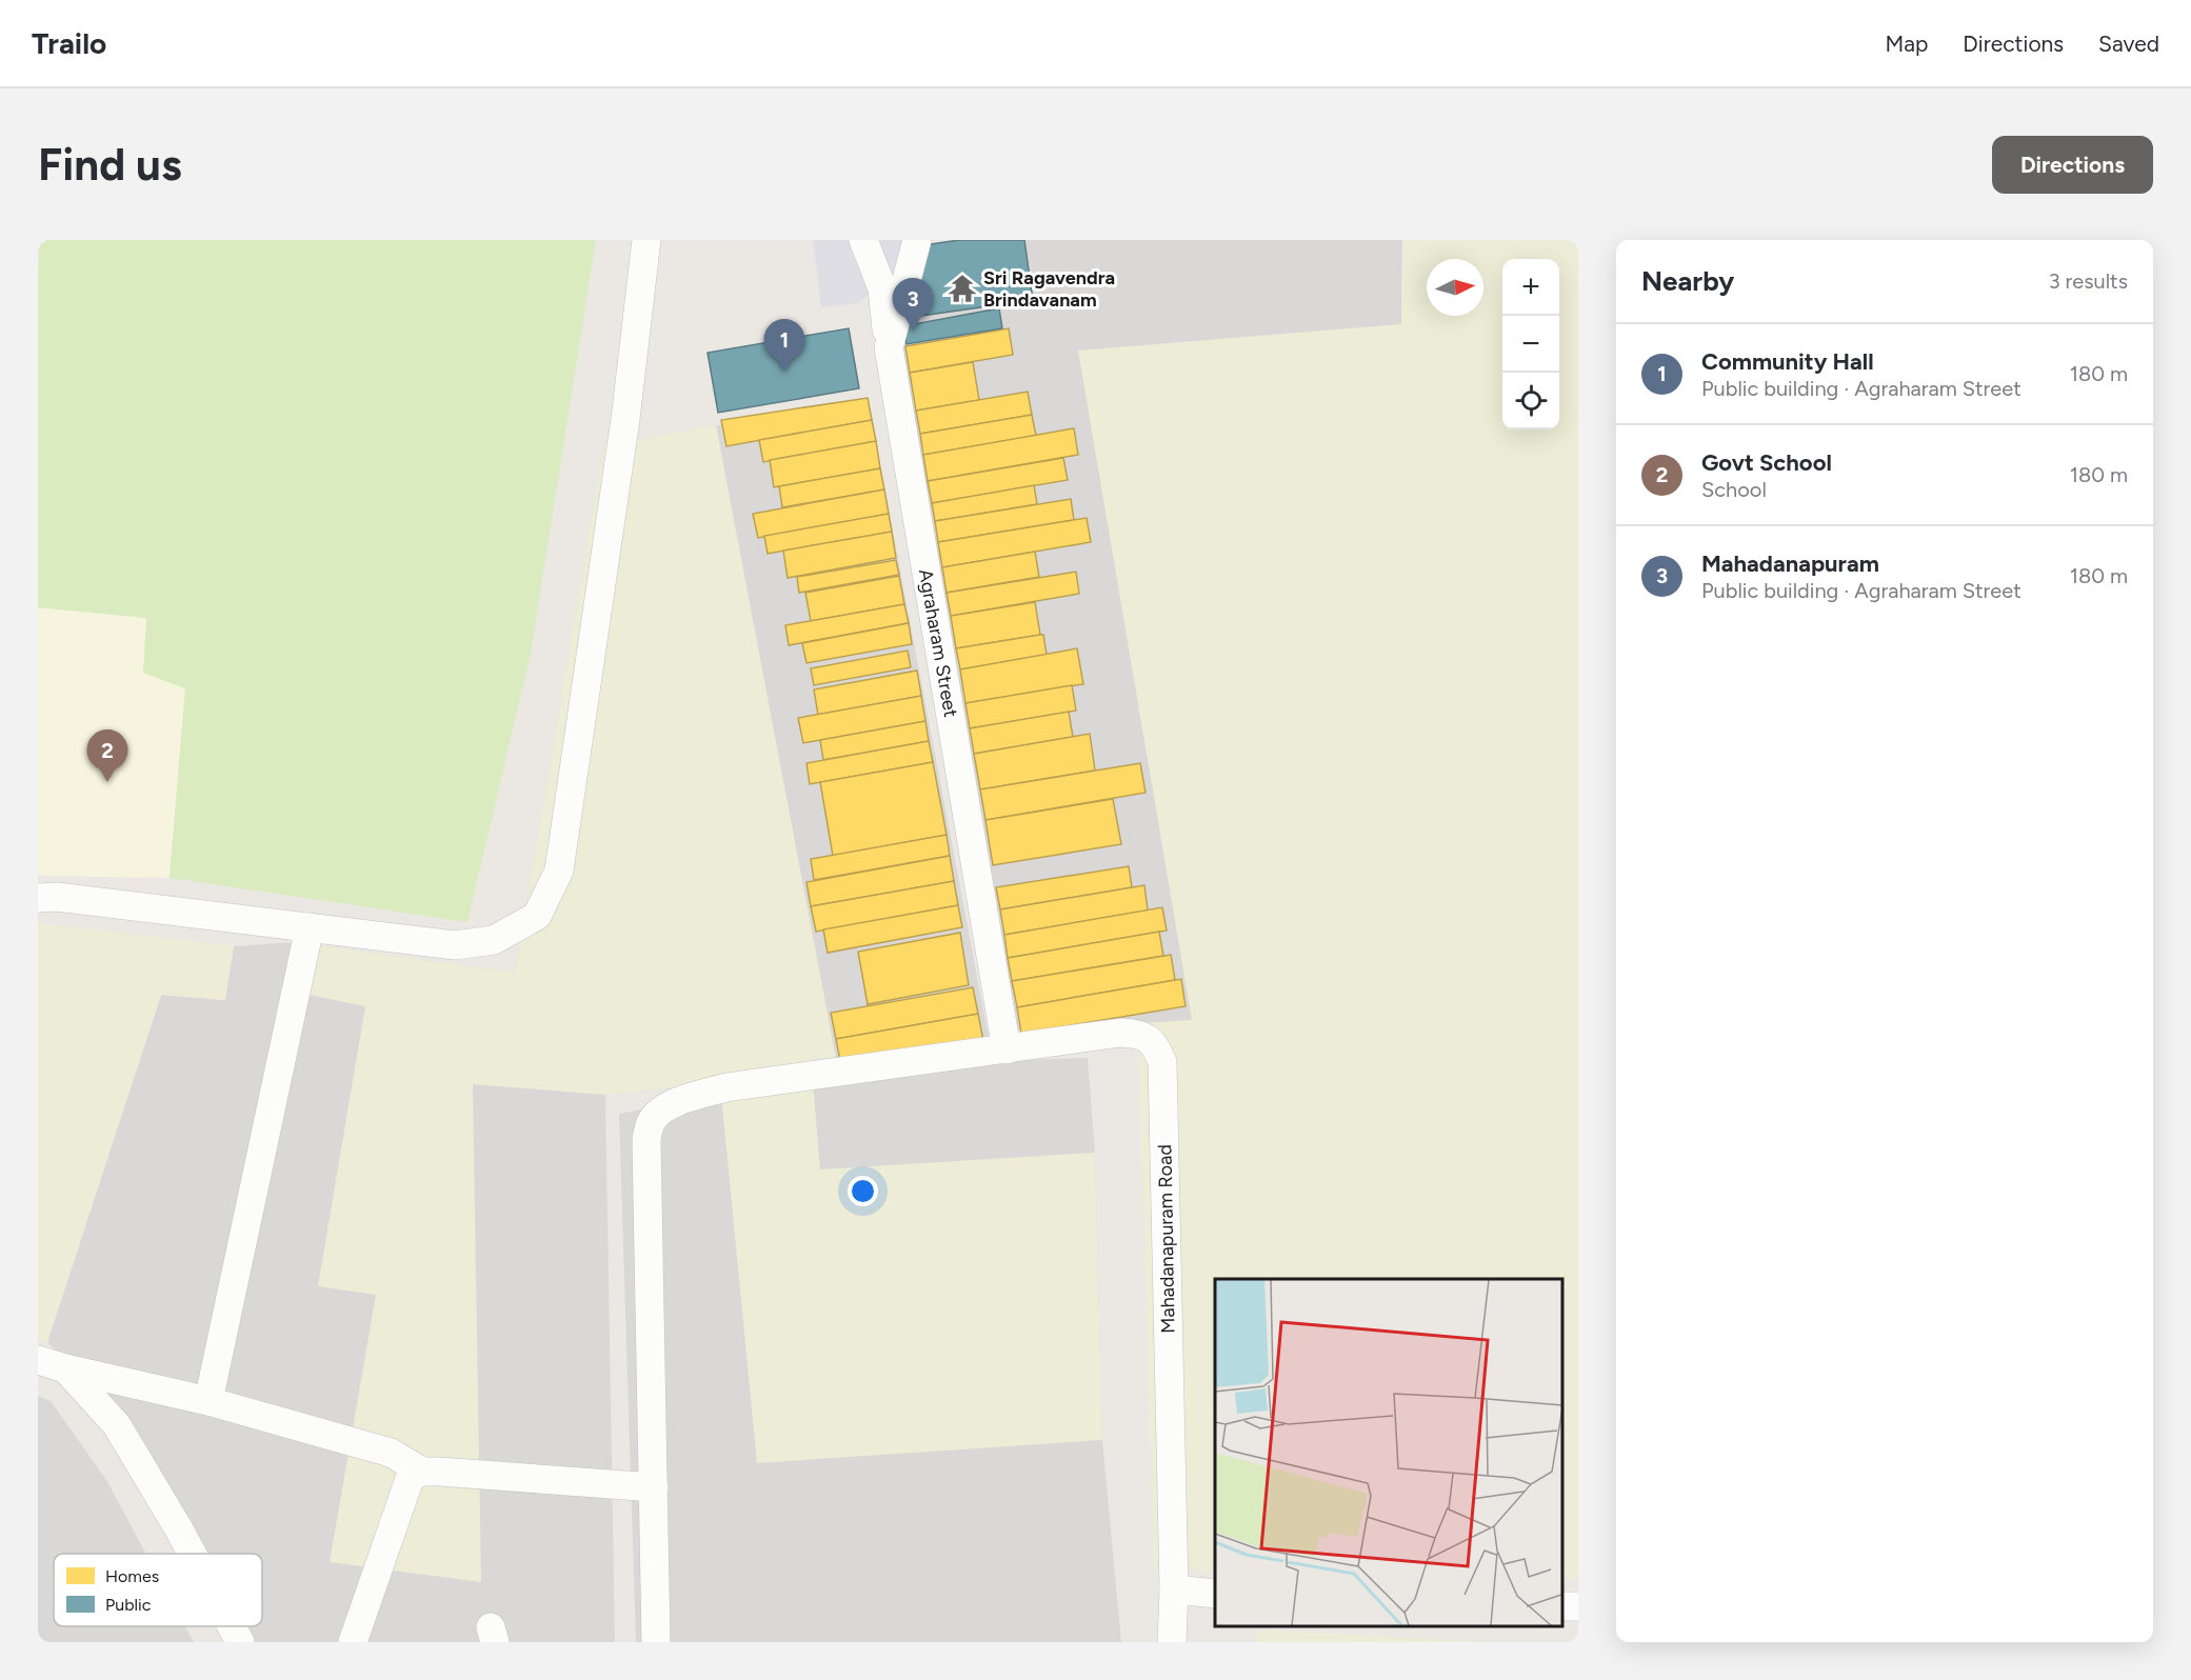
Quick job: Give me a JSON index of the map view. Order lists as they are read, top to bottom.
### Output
{
  "streets": {
    "street": ["Agraharam Street", "Mahadanapuram Road"]
  },
  "crossings": [
    ["Agraharam Street", "Mahadanapuram Road"]
  ],
  "places": {
    "temple": ["Sri Ragavendra Brindavanam"]
  },
  "legend": ["Homes", "Public"],
  "north": "right",
  "page": {
    "header": "Trailo",
    "nav": ["Map", "Directions", "Saved"],
    "buttons": "Directions",
    "title": "Find us",
    "heading": ["Nearby", "3 results"],
    "map_buttons": ["+", "−"],
    "pins": ["3", "1", "2"],
    "list": [
      {
        "mark": "1",
        "name": "Community Hall",
        "note": "Public building · Agraharam Street",
        "value": "180 m"
      },
      {
        "mark": "2",
        "name": "Govt School",
        "note": "School",
        "value": "180 m"
      },
      {
        "mark": "3",
        "name": "Mahadanapuram",
        "note": "Public building · Agraharam Street",
        "value": "180 m"
      }
    ]
  }
}
